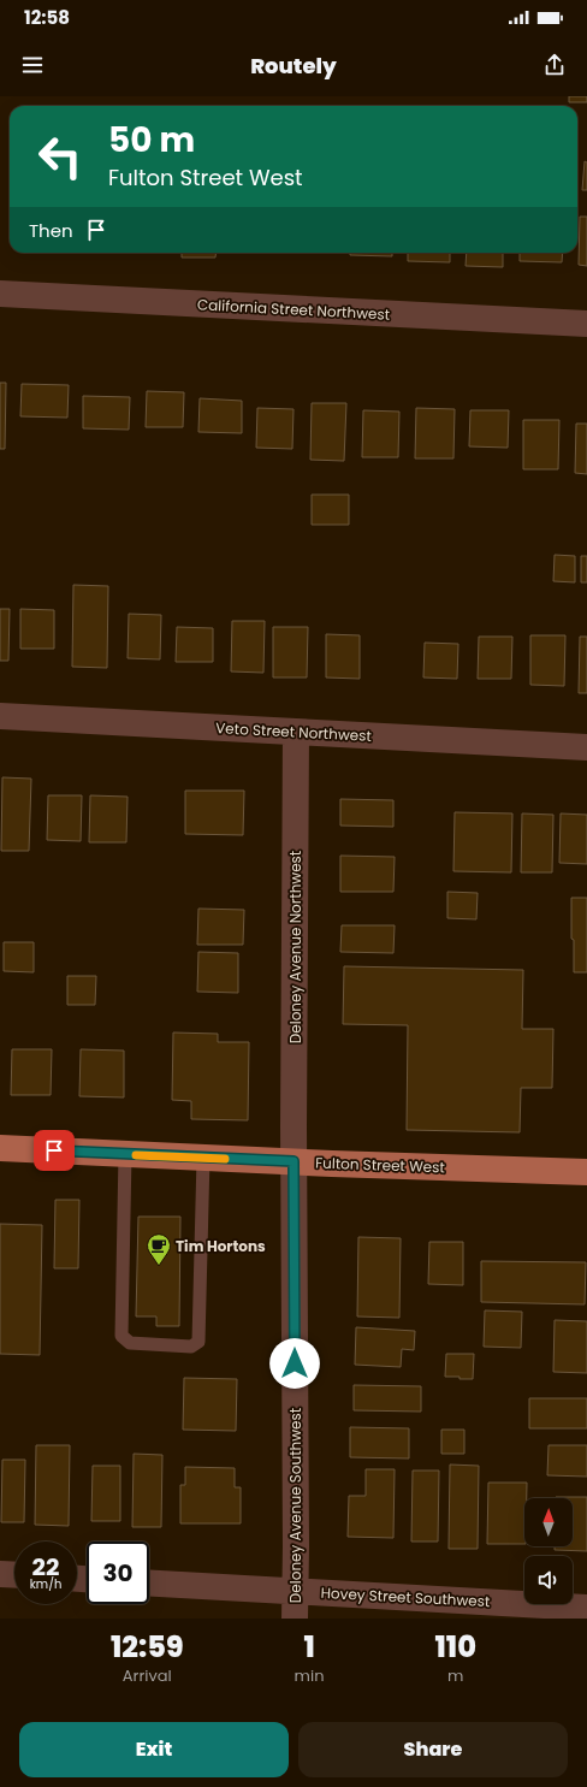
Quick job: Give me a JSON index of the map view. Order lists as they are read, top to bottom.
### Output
{
  "streets": {
    "main road": ["Fulton Street West"],
    "street": [
      "California Street Northwest",
      "Veto Street Northwest",
      "Deloney Avenue Northwest",
      "Deloney Avenue Southwest",
      "Hovey Street Southwest"
    ]
  },
  "crossings": [
    ["Veto Street Northwest", "Deloney Avenue Northwest"],
    ["Deloney Avenue Northwest", "Fulton Street West"],
    ["Deloney Avenue Northwest", "Deloney Avenue Southwest"],
    ["Fulton Street West", "Deloney Avenue Southwest"],
    ["Deloney Avenue Southwest", "Hovey Street Southwest"]
  ],
  "places": {
    "cafe": ["Tim Hortons"]
  },
  "north": "top",
  "page": {
    "status": "12:58",
    "header": "Routely",
    "turn": ["50 m", "Fulton Street West"],
    "then": "Then",
    "speed": "22 km/h",
    "limit": "30",
    "eta": [
      "12:59",
      "Arrival",
      "1",
      "min",
      "110",
      "m"
    ],
    "buttons": ["Exit", "Share"]
  }
}
